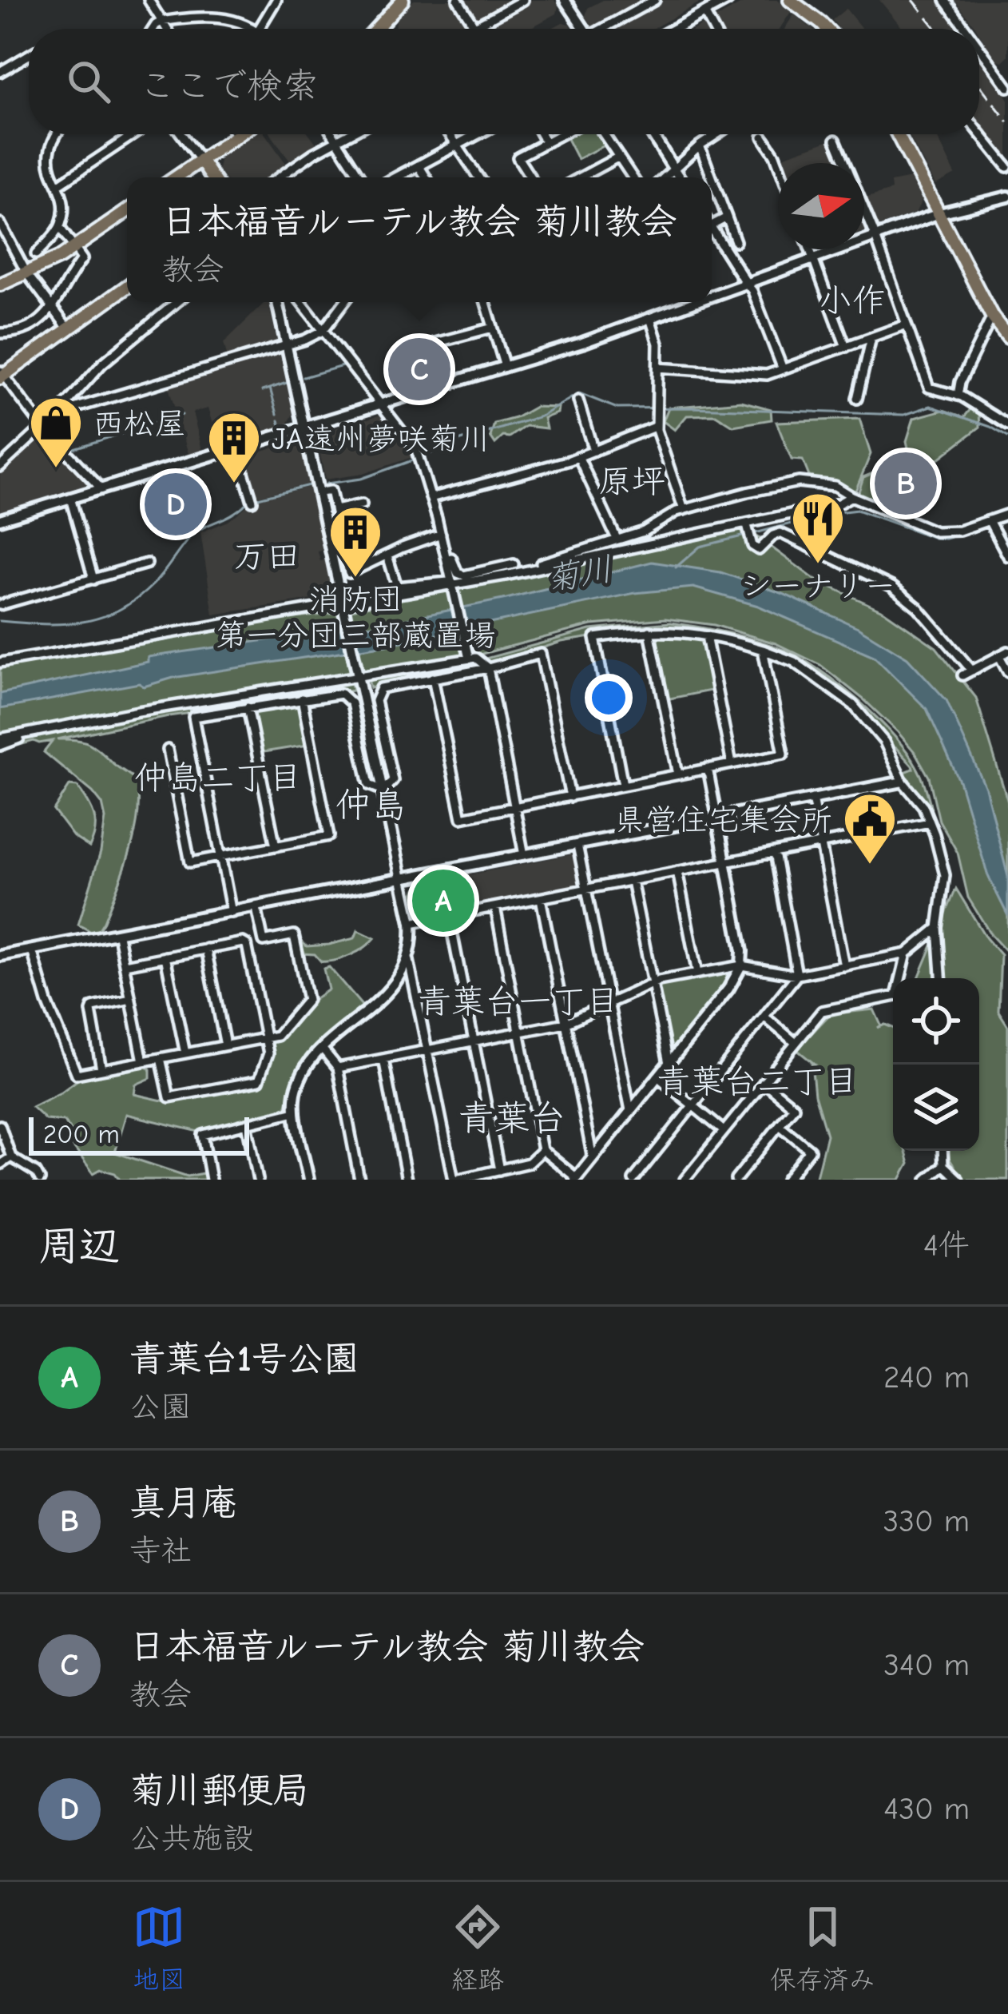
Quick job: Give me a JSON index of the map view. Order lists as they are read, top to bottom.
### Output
{
  "districts": [
    "小作",
    "原坪",
    "万田",
    "仲島二丁目",
    "仲島",
    "青葉台一丁目",
    "青葉台二丁目",
    "青葉台"
  ],
  "water": ["菊川"],
  "places": {
    "shop": ["西松屋"],
    "building": ["JA遠州夢咲菊川", "消防団 第一分団三部蔵置場"],
    "restaurant": ["シーナリー"],
    "public building": ["県営住宅集会所"]
  },
  "scale_bar": "200 m",
  "north": "right",
  "page": {
    "search": "ここで検索",
    "popup": ["日本福音ルーテル教会 菊川教会", "教会"],
    "pins": [
      "C",
      "B",
      "D",
      "A"
    ],
    "scale": "200 m",
    "heading": ["周辺", "4件"],
    "list": [
      {
        "mark": "A",
        "name": "青葉台1号公園",
        "note": "公園",
        "value": "240 m"
      },
      {
        "mark": "B",
        "name": "真月庵",
        "note": "寺社",
        "value": "330 m"
      },
      {
        "mark": "C",
        "name": "日本福音ルーテル教会 菊川教会",
        "note": "教会",
        "value": "340 m"
      },
      {
        "mark": "D",
        "name": "菊川郵便局",
        "note": "公共施設",
        "value": "430 m"
      }
    ],
    "nav": ["地図", "経路", "保存済み"]
  }
}
